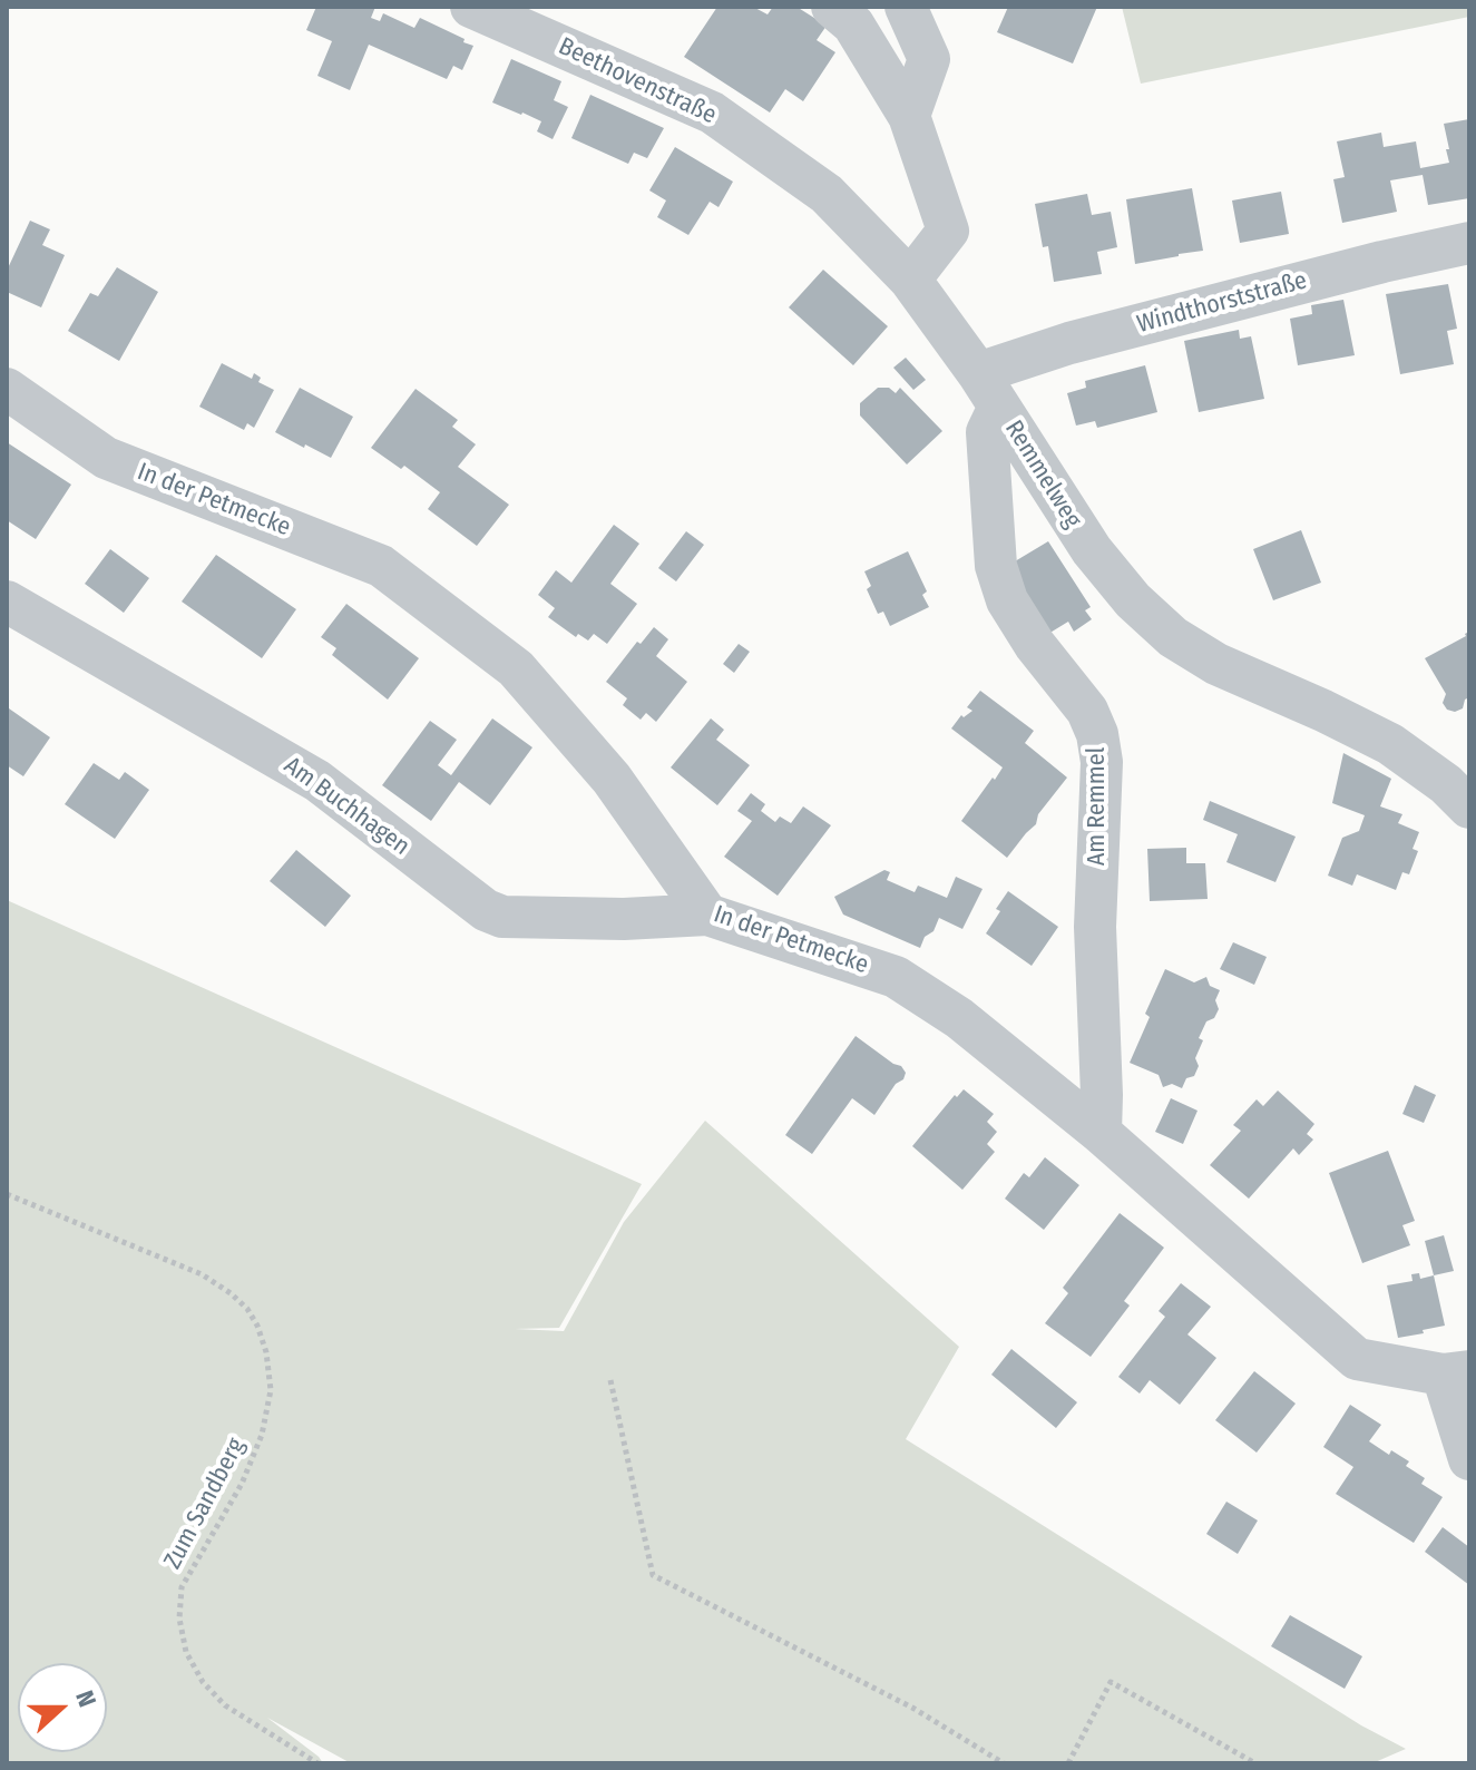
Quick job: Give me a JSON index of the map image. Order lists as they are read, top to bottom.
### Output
{
  "streets": {
    "street": [
      "Beethovenstraße",
      "Windthorststraße",
      "Remmelweg",
      "In der Petmecke",
      "Am Buchhagen",
      "Am Remmel"
    ],
    "path": ["Zum Sandberg"]
  },
  "crossings": [
    ["Beethovenstraße", "Remmelweg"],
    ["Windthorststraße", "Remmelweg"],
    ["Windthorststraße", "Am Remmel"],
    ["Remmelweg", "Am Remmel"],
    ["In der Petmecke", "Am Buchhagen"],
    ["In der Petmecke", "Am Remmel"]
  ],
  "north": "right"
}
